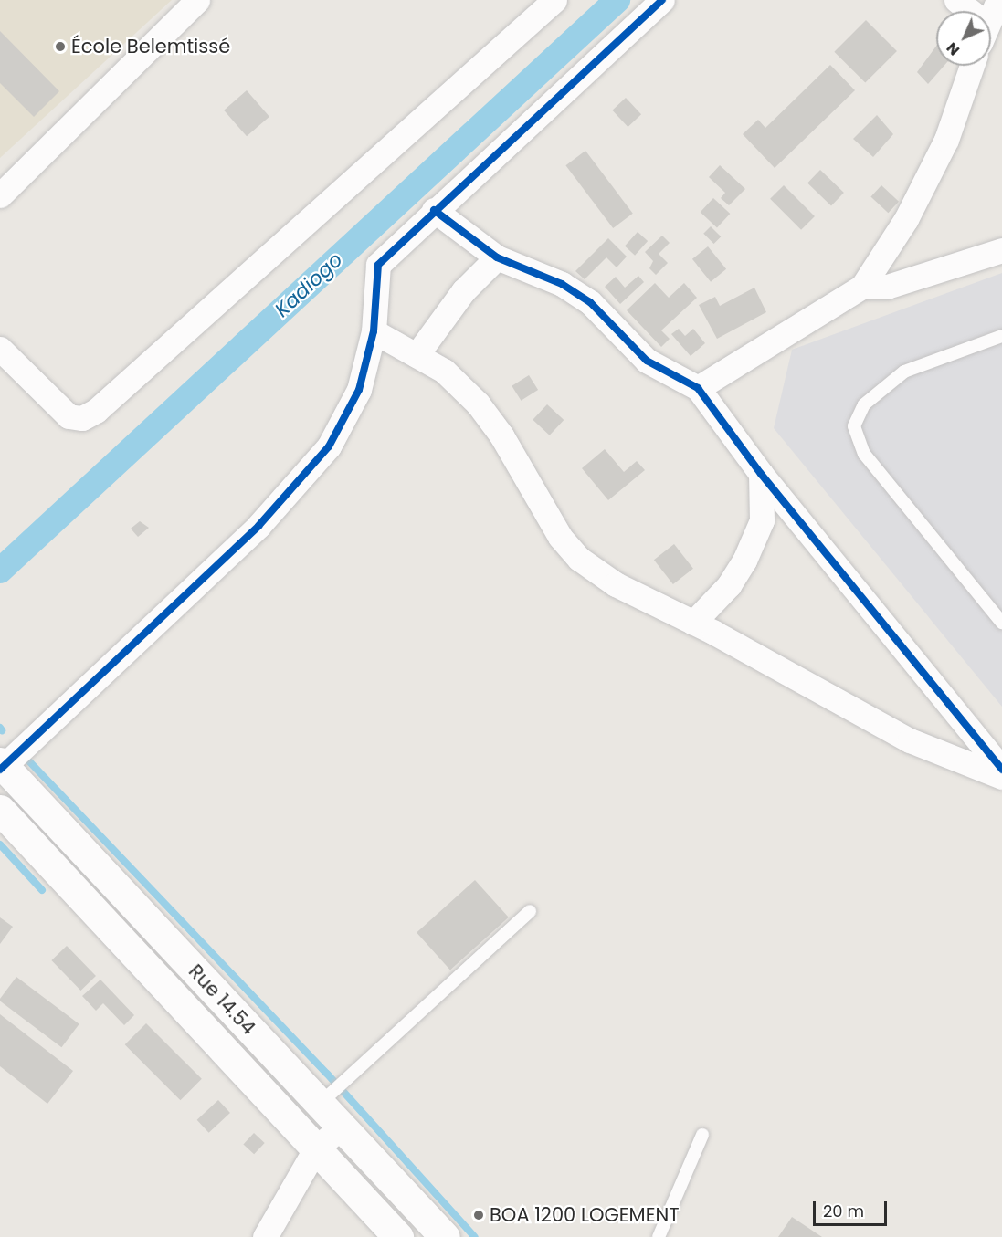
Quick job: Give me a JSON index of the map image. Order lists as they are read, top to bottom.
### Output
{
  "streets": {
    "main road": ["Rue 14.54"]
  },
  "water": ["Kadiogo"],
  "places": ["École Belemtissé", "BOA 1200 LOGEMENT"],
  "scale_bar": "20 m",
  "north": "bottom left"
}
